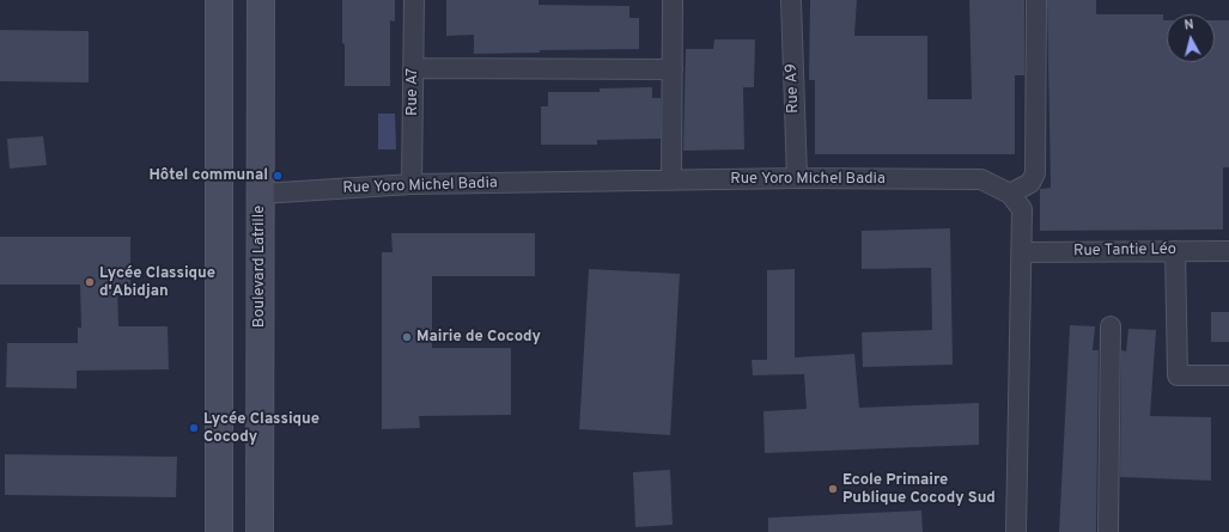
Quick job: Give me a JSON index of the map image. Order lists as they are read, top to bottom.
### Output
{
  "streets": {
    "street": [
      "Rue A9",
      "Rue A7",
      "Rue Yoro Michel Badia",
      "Rue Tantie Léo",
      "Boulevard Latrille"
    ]
  },
  "crossings": [
    ["Rue A9", "Rue Yoro Michel Badia"],
    ["Rue A7", "Rue Yoro Michel Badia"],
    ["Rue Yoro Michel Badia", "Boulevard Latrille"]
  ],
  "places": [
    "Hôtel communal",
    "Lycée Classique d'Abidjan",
    "Mairie de Cocody",
    "Lycée Classique Cocody",
    "Ecole Primaire Publique Cocody Sud"
  ],
  "north": "top"
}
